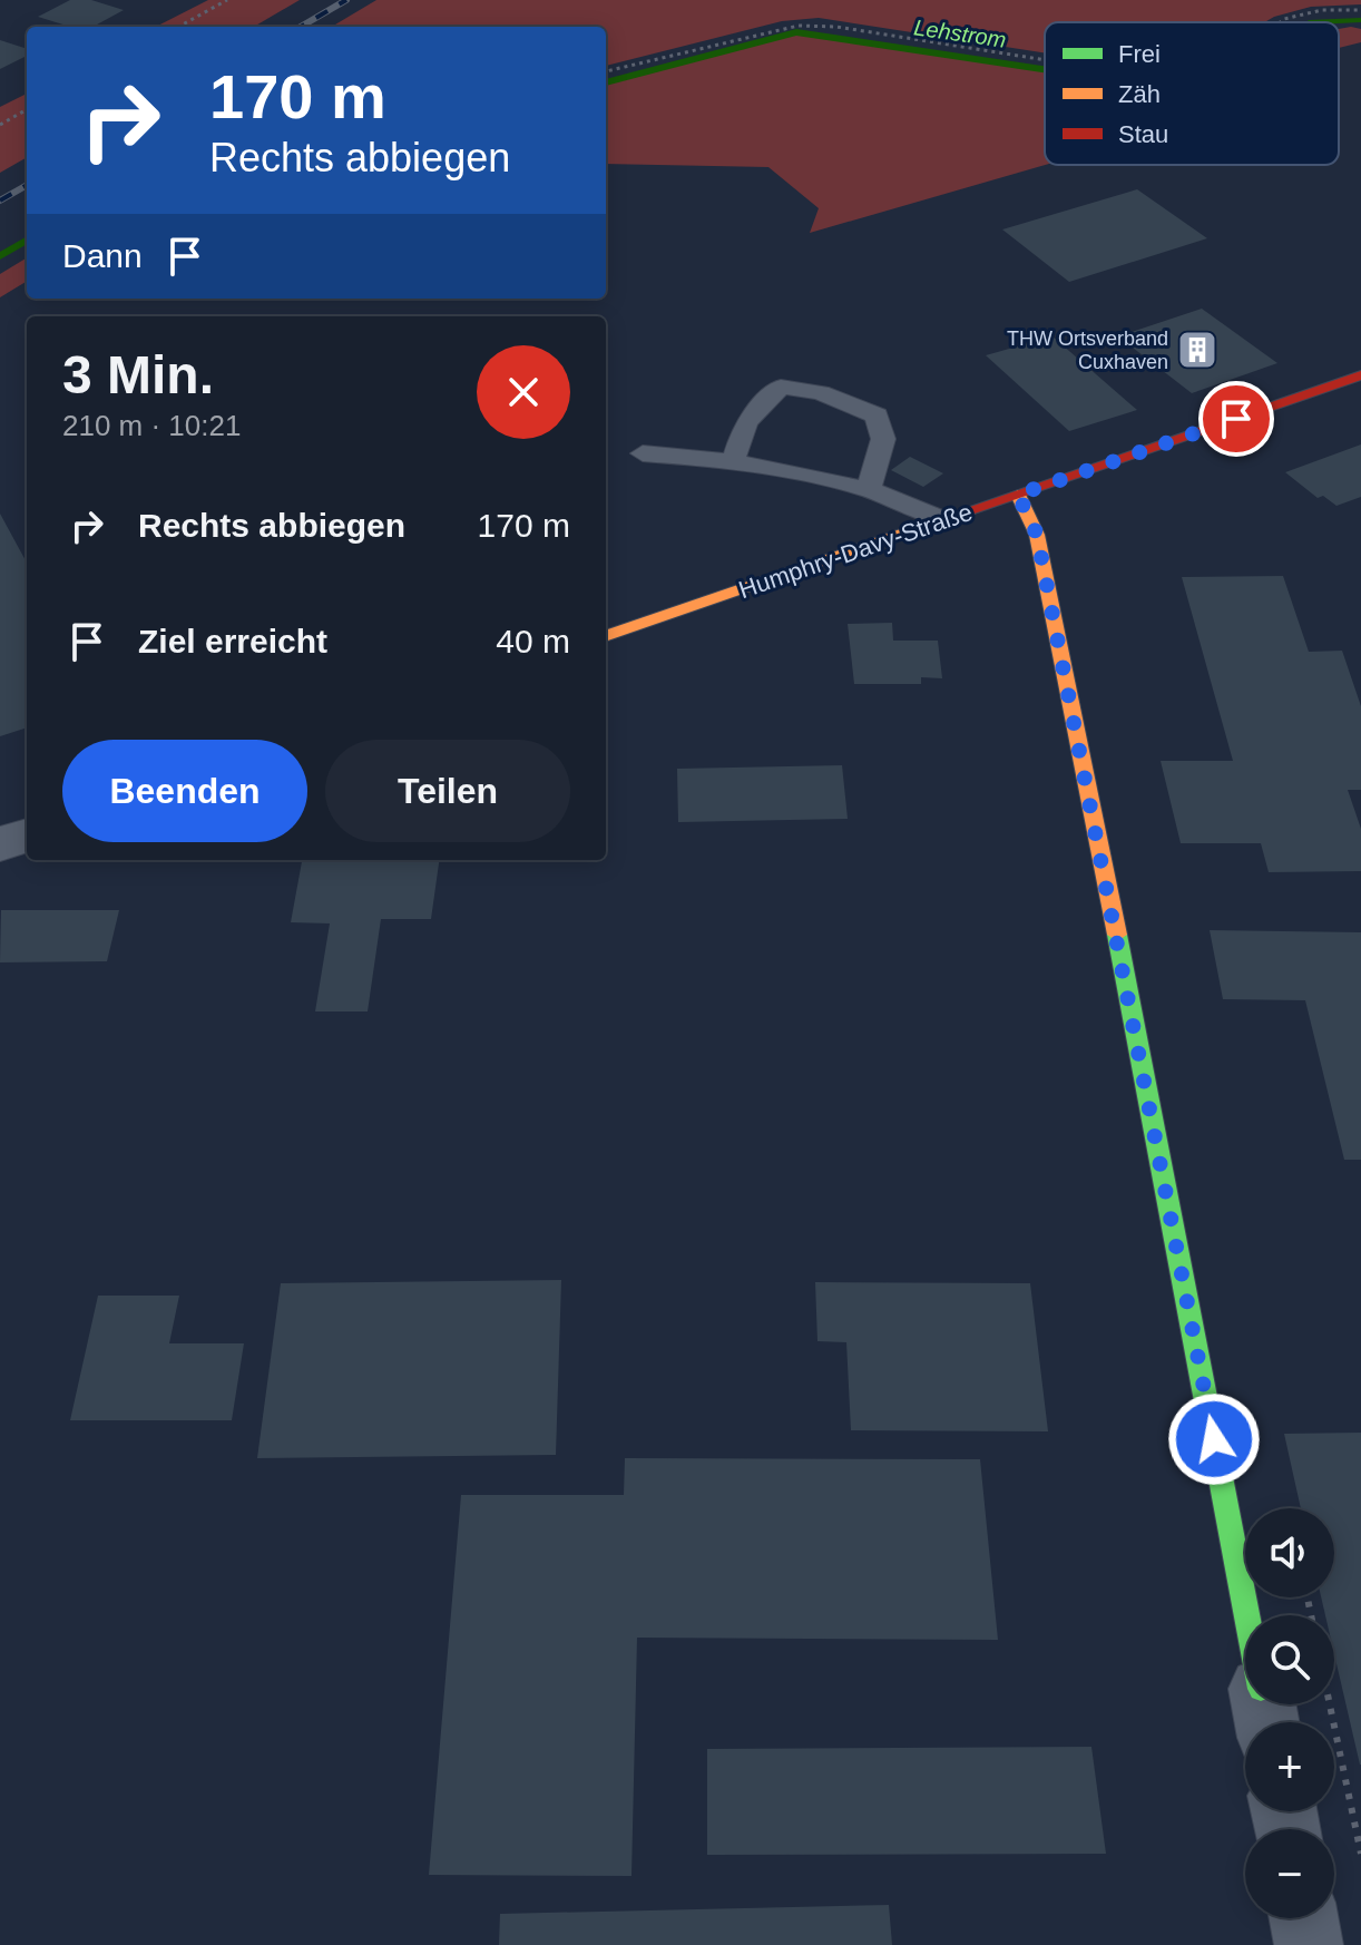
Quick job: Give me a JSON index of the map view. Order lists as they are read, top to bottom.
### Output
{
  "streets": {
    "street": ["Humphry-Davy-Straße"]
  },
  "water": ["Lehstrom"],
  "places": {
    "building": ["THW Ortsverband Cuxhaven"]
  },
  "legend": ["Frei", "Zäh", "Stau"],
  "page": {
    "turn": ["170 m", "Rechts abbiegen"],
    "then": "Dann",
    "heading": ["3 Min.", "210 m · 10:21"],
    "list": [
      {
        "name": "Rechts abbiegen",
        "value": "170 m"
      },
      {
        "name": "Ziel erreicht",
        "value": "40 m"
      }
    ],
    "buttons": ["Beenden", "Teilen"],
    "map_buttons": ["+", "−"]
  }
}
